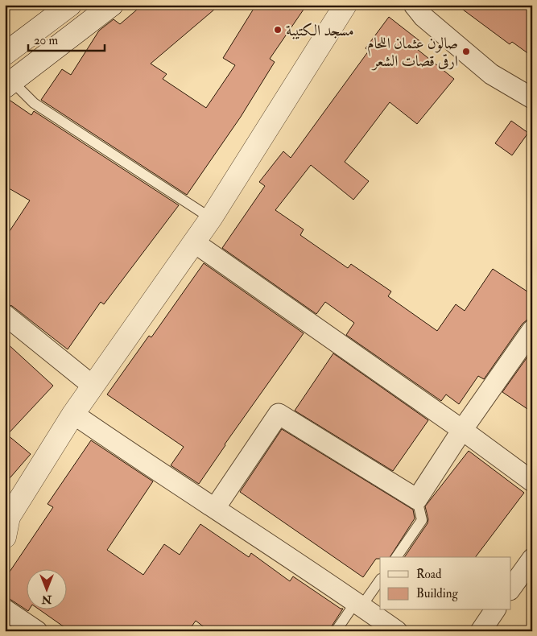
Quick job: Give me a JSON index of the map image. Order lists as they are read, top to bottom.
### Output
{
  "places": ["مسجد الكتيبة", "صالون عثمان اللحام ارقى قصات الشعر"],
  "legend": ["Road", "Building"],
  "scale_bar": "20 m",
  "north": "bottom"
}
